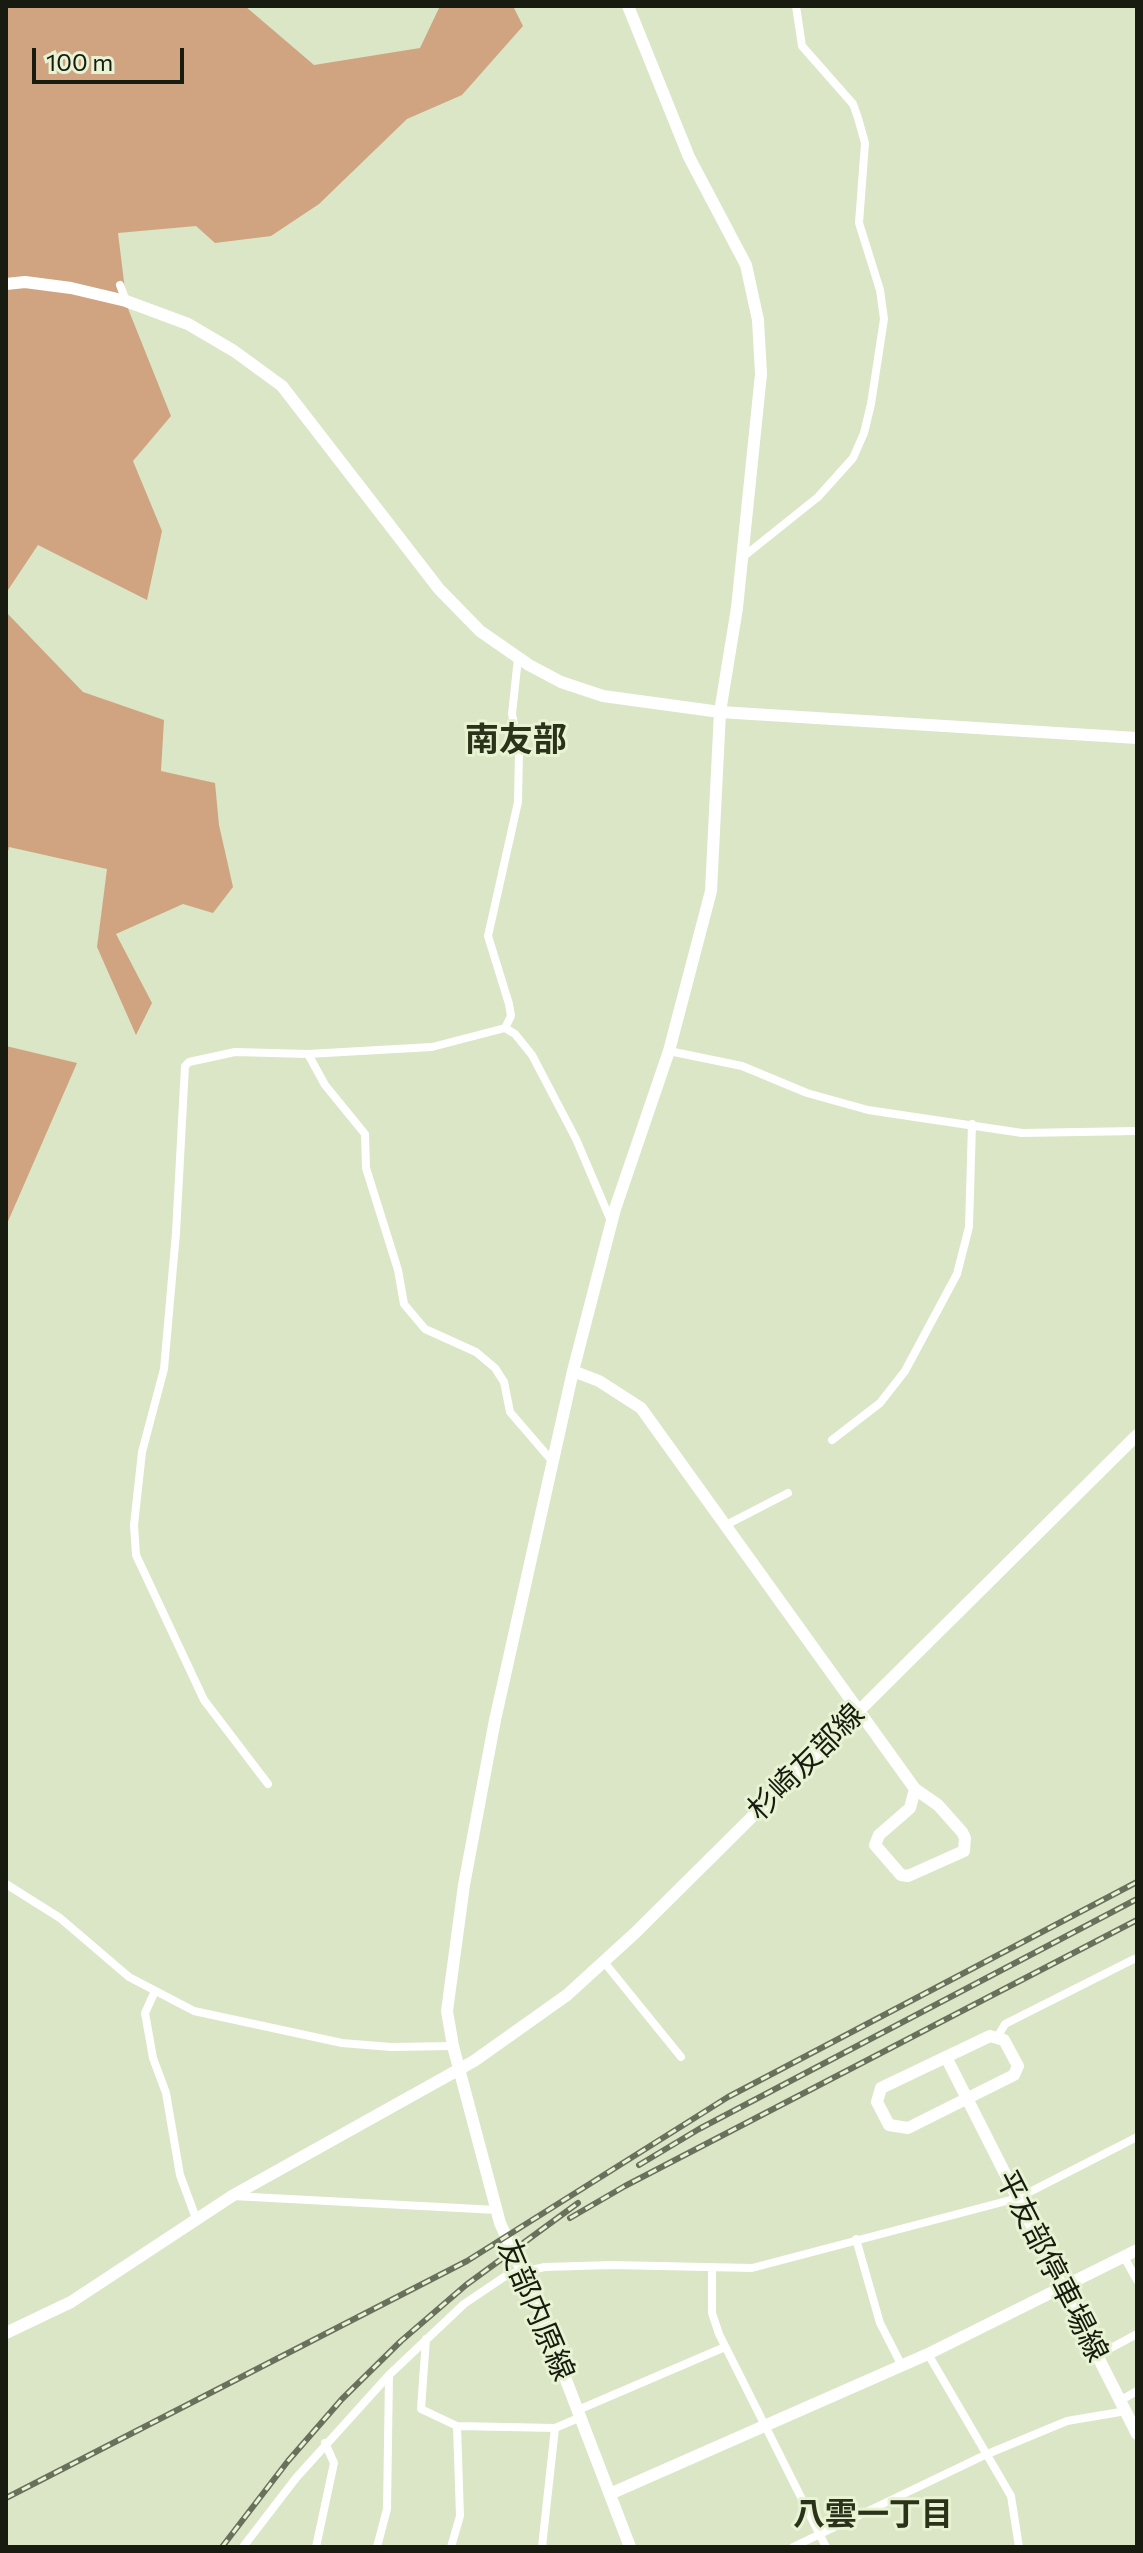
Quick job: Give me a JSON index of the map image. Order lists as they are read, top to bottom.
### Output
{
  "streets": {
    "street": ["杉崎友部線", "平友部停車場線", "友部内原線"]
  },
  "crossings": [
    ["杉崎友部線", "友部内原線"]
  ],
  "districts": ["南友部", "八雲一丁目"],
  "scale_bar": "100 m"
}
